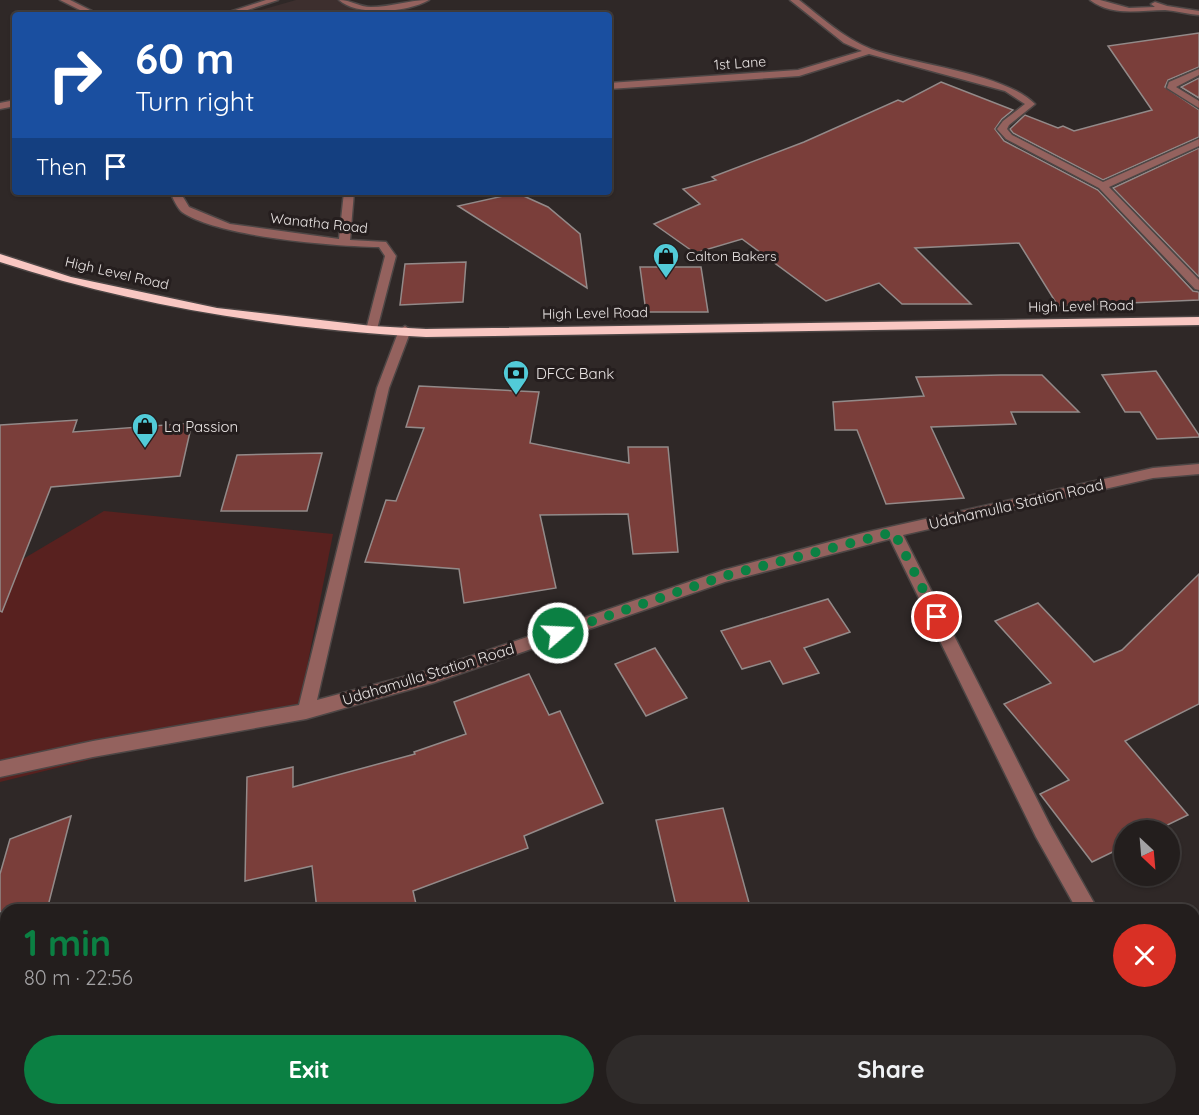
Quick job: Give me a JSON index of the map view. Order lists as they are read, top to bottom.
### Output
{
  "streets": {
    "highway": ["High Level Road"],
    "street": ["1st Lane", "Wanatha Road", "Udahamulla Station Road"]
  },
  "crossings": [
    ["Wanatha Road", "High Level Road"]
  ],
  "places": {
    "shop": ["Calton Bakers", "La Passion"],
    "bank": ["DFCC Bank"]
  },
  "north": "bottom right",
  "page": {
    "turn": ["60 m", "Turn right"],
    "then": "Then",
    "heading": ["1 min", "80 m · 22:56"],
    "buttons": ["Exit", "Share"]
  }
}
